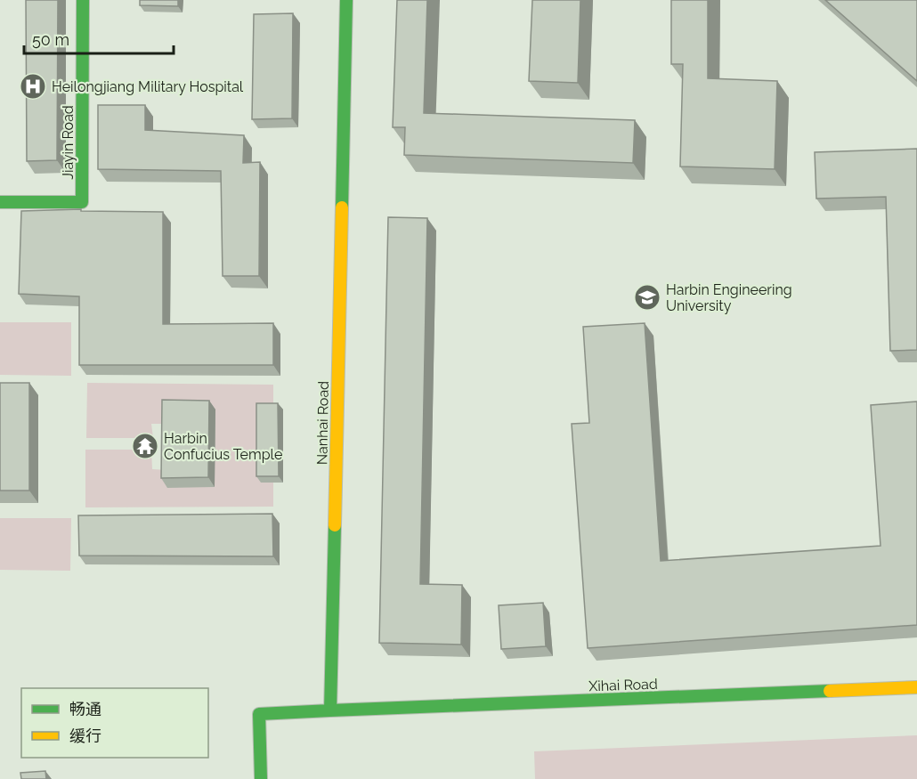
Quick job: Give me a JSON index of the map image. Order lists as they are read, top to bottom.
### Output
{
  "streets": {
    "street": ["Jiayin Road", "Nanhai Road", "Xihai Road"]
  },
  "crossings": [
    ["Nanhai Road", "Xihai Road"]
  ],
  "places": {
    "hospital": ["Heilongjiang Military Hospital"],
    "school or university": ["Harbin Engineering University"],
    "temple": ["Harbin Confucius Temple"]
  },
  "legend": ["畅通", "缓行"],
  "scale_bar": "50 m"
}
